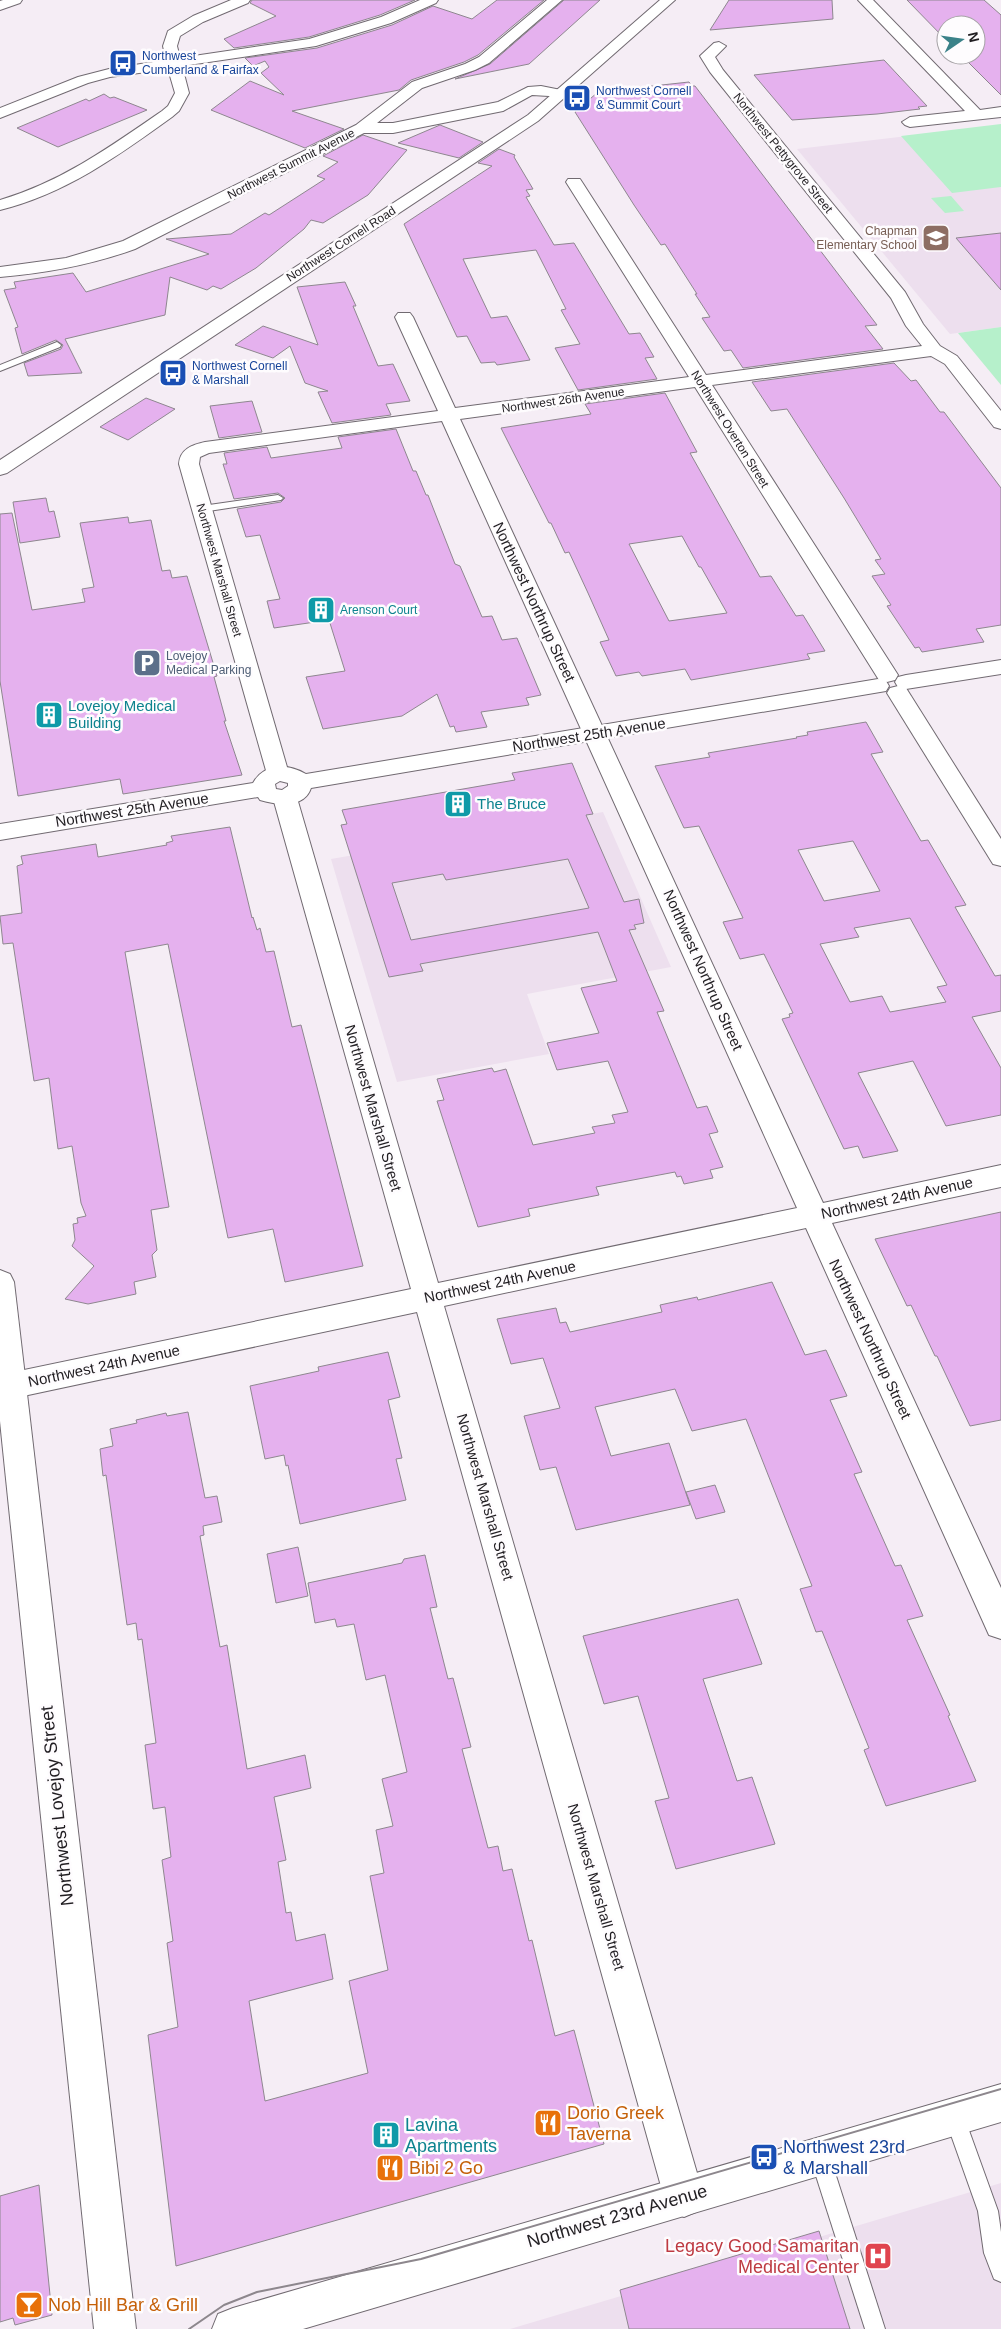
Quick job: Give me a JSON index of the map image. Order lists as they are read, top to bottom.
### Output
{
  "streets": {
    "street": [
      "Northwest Pettygrove Street",
      "Northwest Summit Avenue",
      "Northwest Cornell Road",
      "Northwest 26th Avenue",
      "Northwest Overton Street",
      "Northwest Marshall Street",
      "Northwest Northrup Street",
      "Northwest 25th Avenue",
      "Northwest 24th Avenue",
      "Northwest Lovejoy Street",
      "Northwest 23rd Avenue"
    ]
  },
  "crossings": [
    ["Northwest Pettygrove Street", "Northwest 26th Avenue"],
    ["Northwest 26th Avenue", "Northwest Overton Street"],
    ["Northwest 26th Avenue", "Northwest Marshall Street"],
    ["Northwest 26th Avenue", "Northwest Northrup Street"],
    ["Northwest Overton Street", "Northwest 25th Avenue"],
    ["Northwest Marshall Street", "Northwest 25th Avenue"],
    ["Northwest Marshall Street", "Northwest 24th Avenue"],
    ["Northwest Marshall Street", "Northwest 23rd Avenue"],
    ["Northwest Northrup Street", "Northwest 25th Avenue"],
    ["Northwest Northrup Street", "Northwest 24th Avenue"],
    ["Northwest 24th Avenue", "Northwest Lovejoy Street"]
  ],
  "places": {
    "bus stop": [
      "Northwest Cumberland & Fairfax",
      "Northwest Cornell & Summit Court",
      "Northwest Cornell & Marshall",
      "Northwest 23rd & Marshall"
    ],
    "school or university": ["Chapman Elementary School"],
    "building": [
      "Arenson Court",
      "Lovejoy Medical Building",
      "The Bruce",
      "Lavina Apartments"
    ],
    "parking": ["Lovejoy Medical Parking"],
    "restaurant": ["Dorio Greek Taverna", "Bibi 2 Go"],
    "hospital": ["Legacy Good Samaritan Medical Center"],
    "bar": ["Nob Hill Bar & Grill"]
  },
  "north": "right"
}
